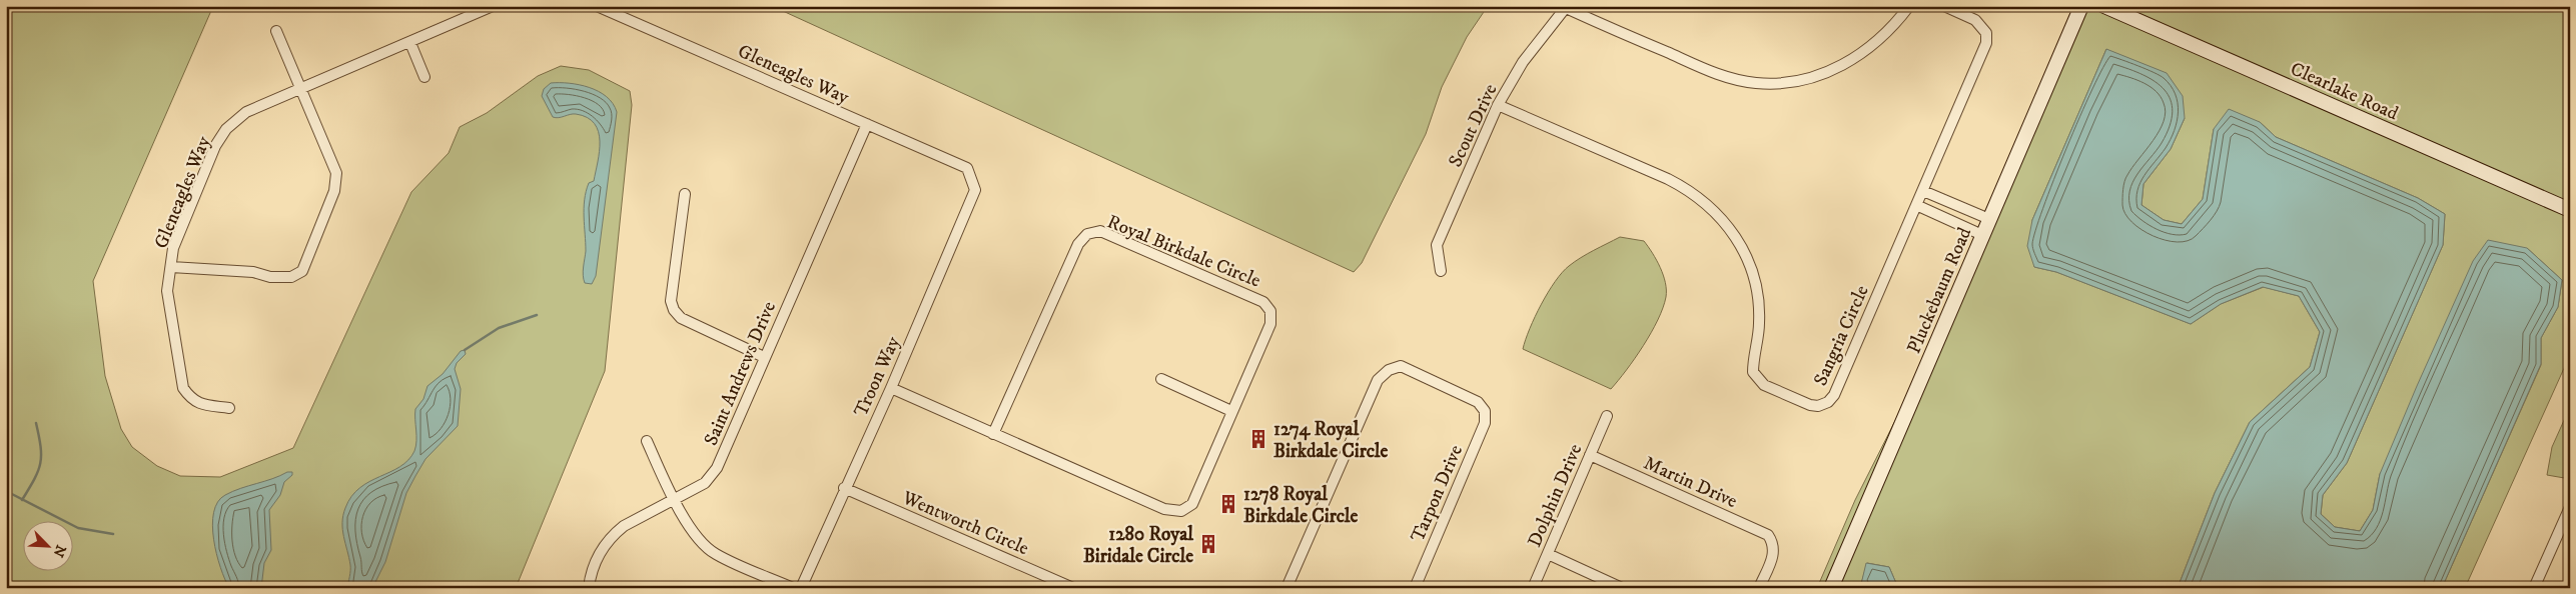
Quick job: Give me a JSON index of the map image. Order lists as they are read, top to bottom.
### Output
{
  "streets": {
    "street": [
      "Gleneagles Way",
      "Clearlake Road",
      "Scout Drive",
      "Royal Birkdale Circle",
      "Pluckebaum Road",
      "Sangria Circle",
      "Saint Andrews Drive",
      "Troon Way",
      "Martin Drive",
      "Tarpon Drive",
      "Dolphin Drive",
      "Wentworth Circle"
    ]
  },
  "crossings": [
    ["Gleneagles Way", "Saint Andrews Drive"],
    ["Gleneagles Way", "Troon Way"],
    ["Scout Drive", "Sangria Circle"],
    ["Royal Birkdale Circle", "Troon Way"],
    ["Troon Way", "Wentworth Circle"],
    ["Martin Drive", "Dolphin Drive"]
  ],
  "places": {
    "building": ["1274 Royal Birkdale Circle", "1278 Royal Birkdale Circle", "1280 Royal Biridale Circle"]
  },
  "north": "bottom right"
}
